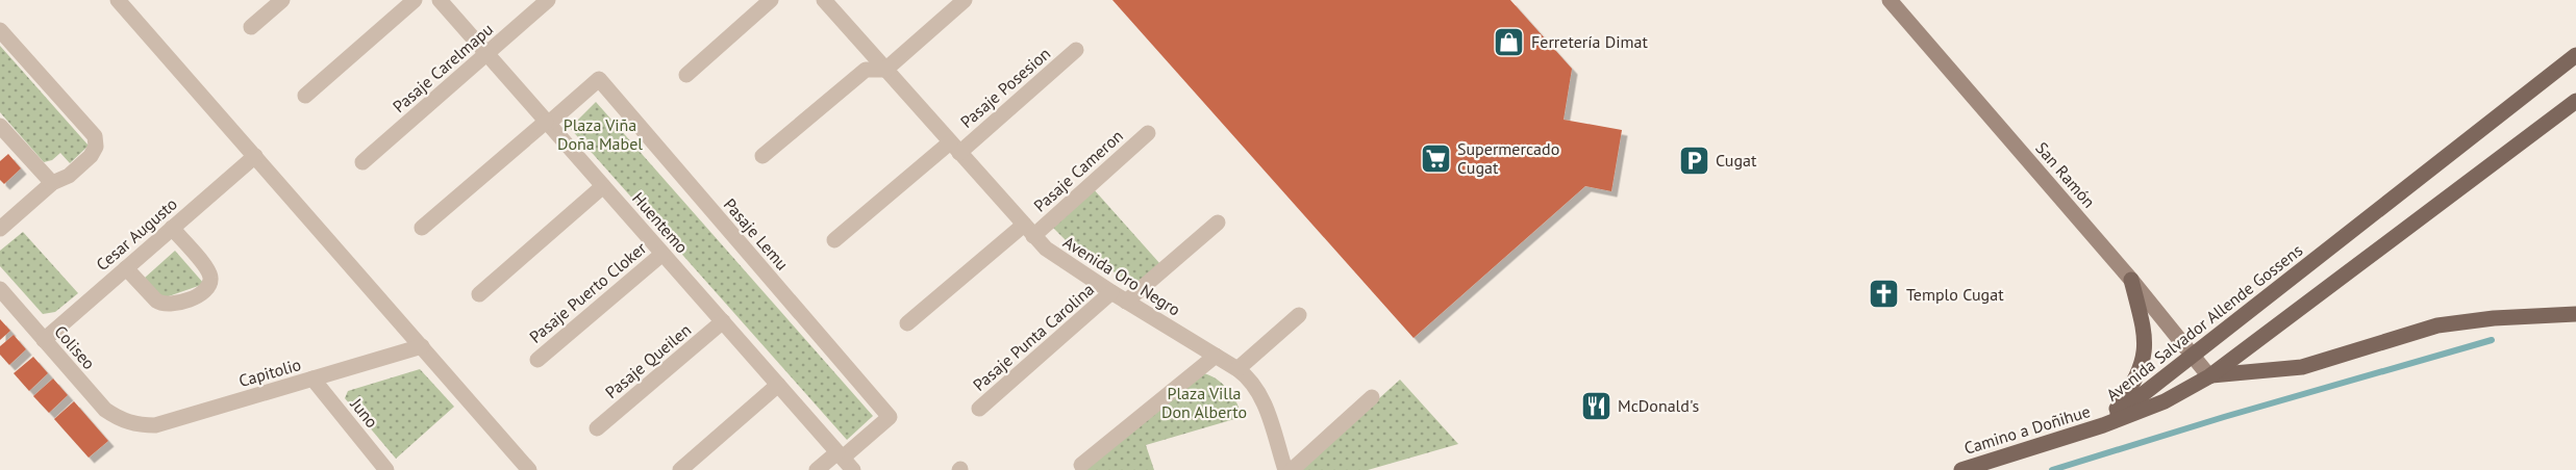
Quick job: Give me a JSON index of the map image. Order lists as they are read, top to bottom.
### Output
{
  "streets": {
    "main road": ["Avenida Salvador Allende Gossens", "Camino a Doñihue"],
    "street": [
      "Pasaje Carelmapu",
      "Pasaje Posesion",
      "Pasaje Cameron",
      "San Ramón",
      "Huentemo",
      "Cesar Augusto",
      "Pasaje Lemu",
      "Avenida Oro Negro",
      "Pasaje Puerto Cloker",
      "Pasaje Punta Carolina",
      "Coliseo",
      "Pasaje Queilen",
      "Capitolio",
      "Juno"
    ]
  },
  "crossings": [
    ["Pasaje Carelmapu", "Huentemo"],
    ["Pasaje Posesion", "Avenida Oro Negro"],
    ["Pasaje Cameron", "Avenida Oro Negro"],
    ["San Ramón", "Avenida Salvador Allende Gossens"],
    ["Huentemo", "Pasaje Lemu"],
    ["Huentemo", "Pasaje Puerto Cloker"],
    ["Huentemo", "Pasaje Queilen"],
    ["Cesar Augusto", "Coliseo"],
    ["Avenida Oro Negro", "Pasaje Punta Carolina"],
    ["Avenida Salvador Allende Gossens", "Camino a Doñihue"],
    ["Coliseo", "Capitolio"],
    ["Capitolio", "Juno"]
  ],
  "parks": ["Plaza Viña Doña Mabel", "Plaza Villa Don Alberto"],
  "places": {
    "shop": ["Ferretería Dimat"],
    "supermarket": ["Supermercado Cugat"],
    "parking": ["Cugat"],
    "church": ["Templo Cugat"],
    "restaurant": ["McDonald's"]
  }
}
